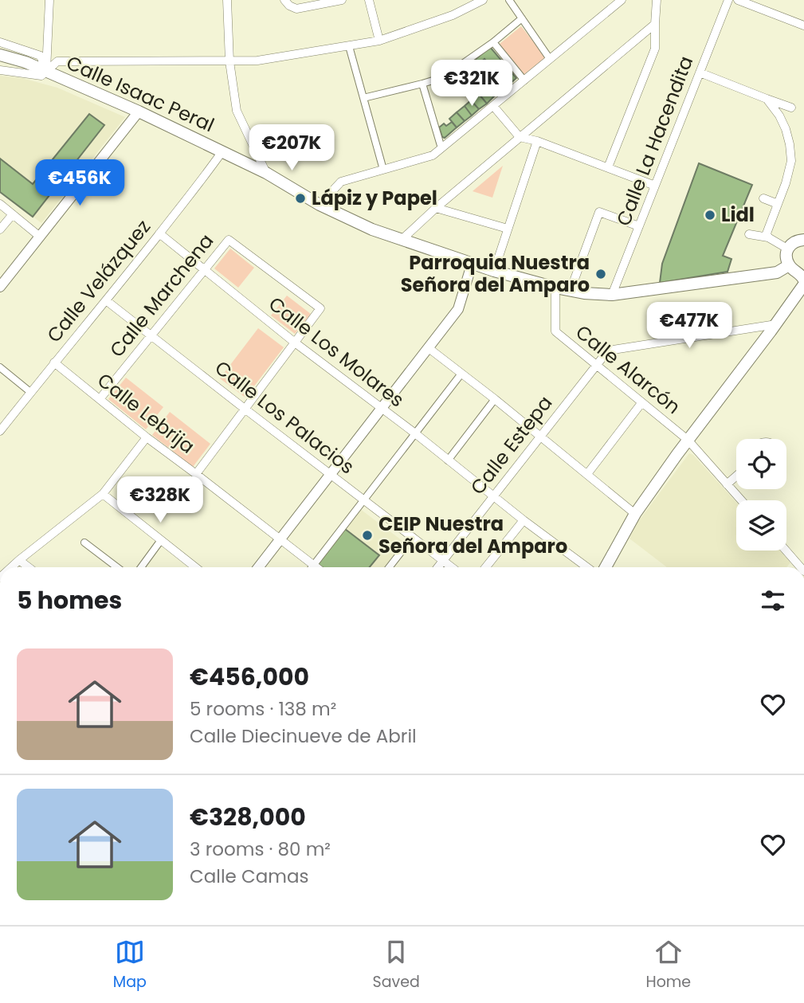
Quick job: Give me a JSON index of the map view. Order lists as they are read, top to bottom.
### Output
{
  "streets": {
    "main road": ["Calle Isaac Peral"],
    "street": [
      "Calle La Hacendita",
      "Calle Velázquez",
      "Calle Marchena",
      "Calle Los Molares",
      "Calle Alarcón",
      "Calle Lebrija",
      "Calle Los Palacios",
      "Calle Estepa"
    ]
  },
  "crossings": [
    ["Calle Isaac Peral", "Calle La Hacendita"],
    ["Calle Isaac Peral", "Calle Velázquez"],
    ["Calle Isaac Peral", "Calle Alarcón"],
    ["Calle Velázquez", "Calle Los Molares"],
    ["Calle Velázquez", "Calle Lebrija"],
    ["Calle Velázquez", "Calle Los Palacios"],
    ["Calle Marchena", "Calle Los Molares"],
    ["Calle Marchena", "Calle Lebrija"],
    ["Calle Marchena", "Calle Los Palacios"],
    ["Calle Los Molares", "Calle Estepa"],
    ["Calle Alarcón", "Calle Estepa"],
    ["Calle Los Palacios", "Calle Estepa"]
  ],
  "places": [
    "Lápiz y Papel",
    "Lidl",
    "Parroquia Nuestra Señora del Amparo",
    "CEIP Nuestra Señora del Amparo"
  ],
  "page": {
    "price": [
      "€321K",
      "€207K",
      "€456K",
      "€477K",
      "€328K"
    ],
    "heading": "5 homes",
    "list": [
      {
        "name": "€456,000",
        "note": "5 rooms · 138 m² · Calle Diecinueve de Abril"
      },
      {
        "name": "€328,000",
        "note": "3 rooms · 80 m² · Calle Camas"
      }
    ],
    "tabs": ["Map", "Saved", "Home"]
  }
}
